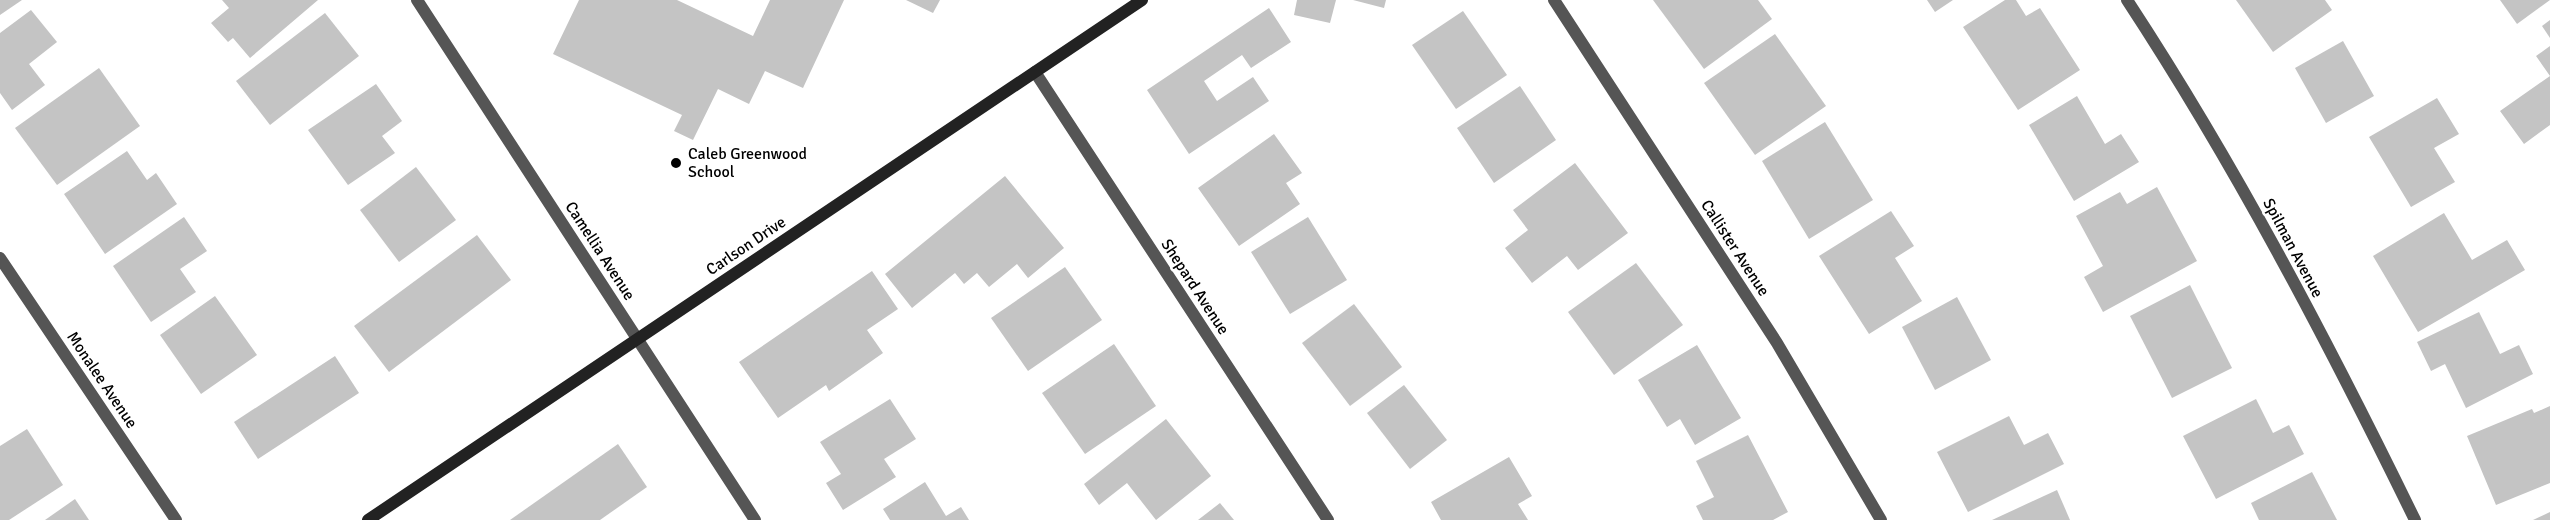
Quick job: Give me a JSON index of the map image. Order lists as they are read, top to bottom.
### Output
{
  "streets": {
    "street": [
      "Carlson Drive",
      "Callister Avenue",
      "Spilman Avenue",
      "Camellia Avenue",
      "Shepard Avenue",
      "Monalee Avenue"
    ]
  },
  "crossings": [
    ["Carlson Drive", "Camellia Avenue"],
    ["Carlson Drive", "Shepard Avenue"]
  ],
  "places": ["Caleb Greenwood School"]
}
